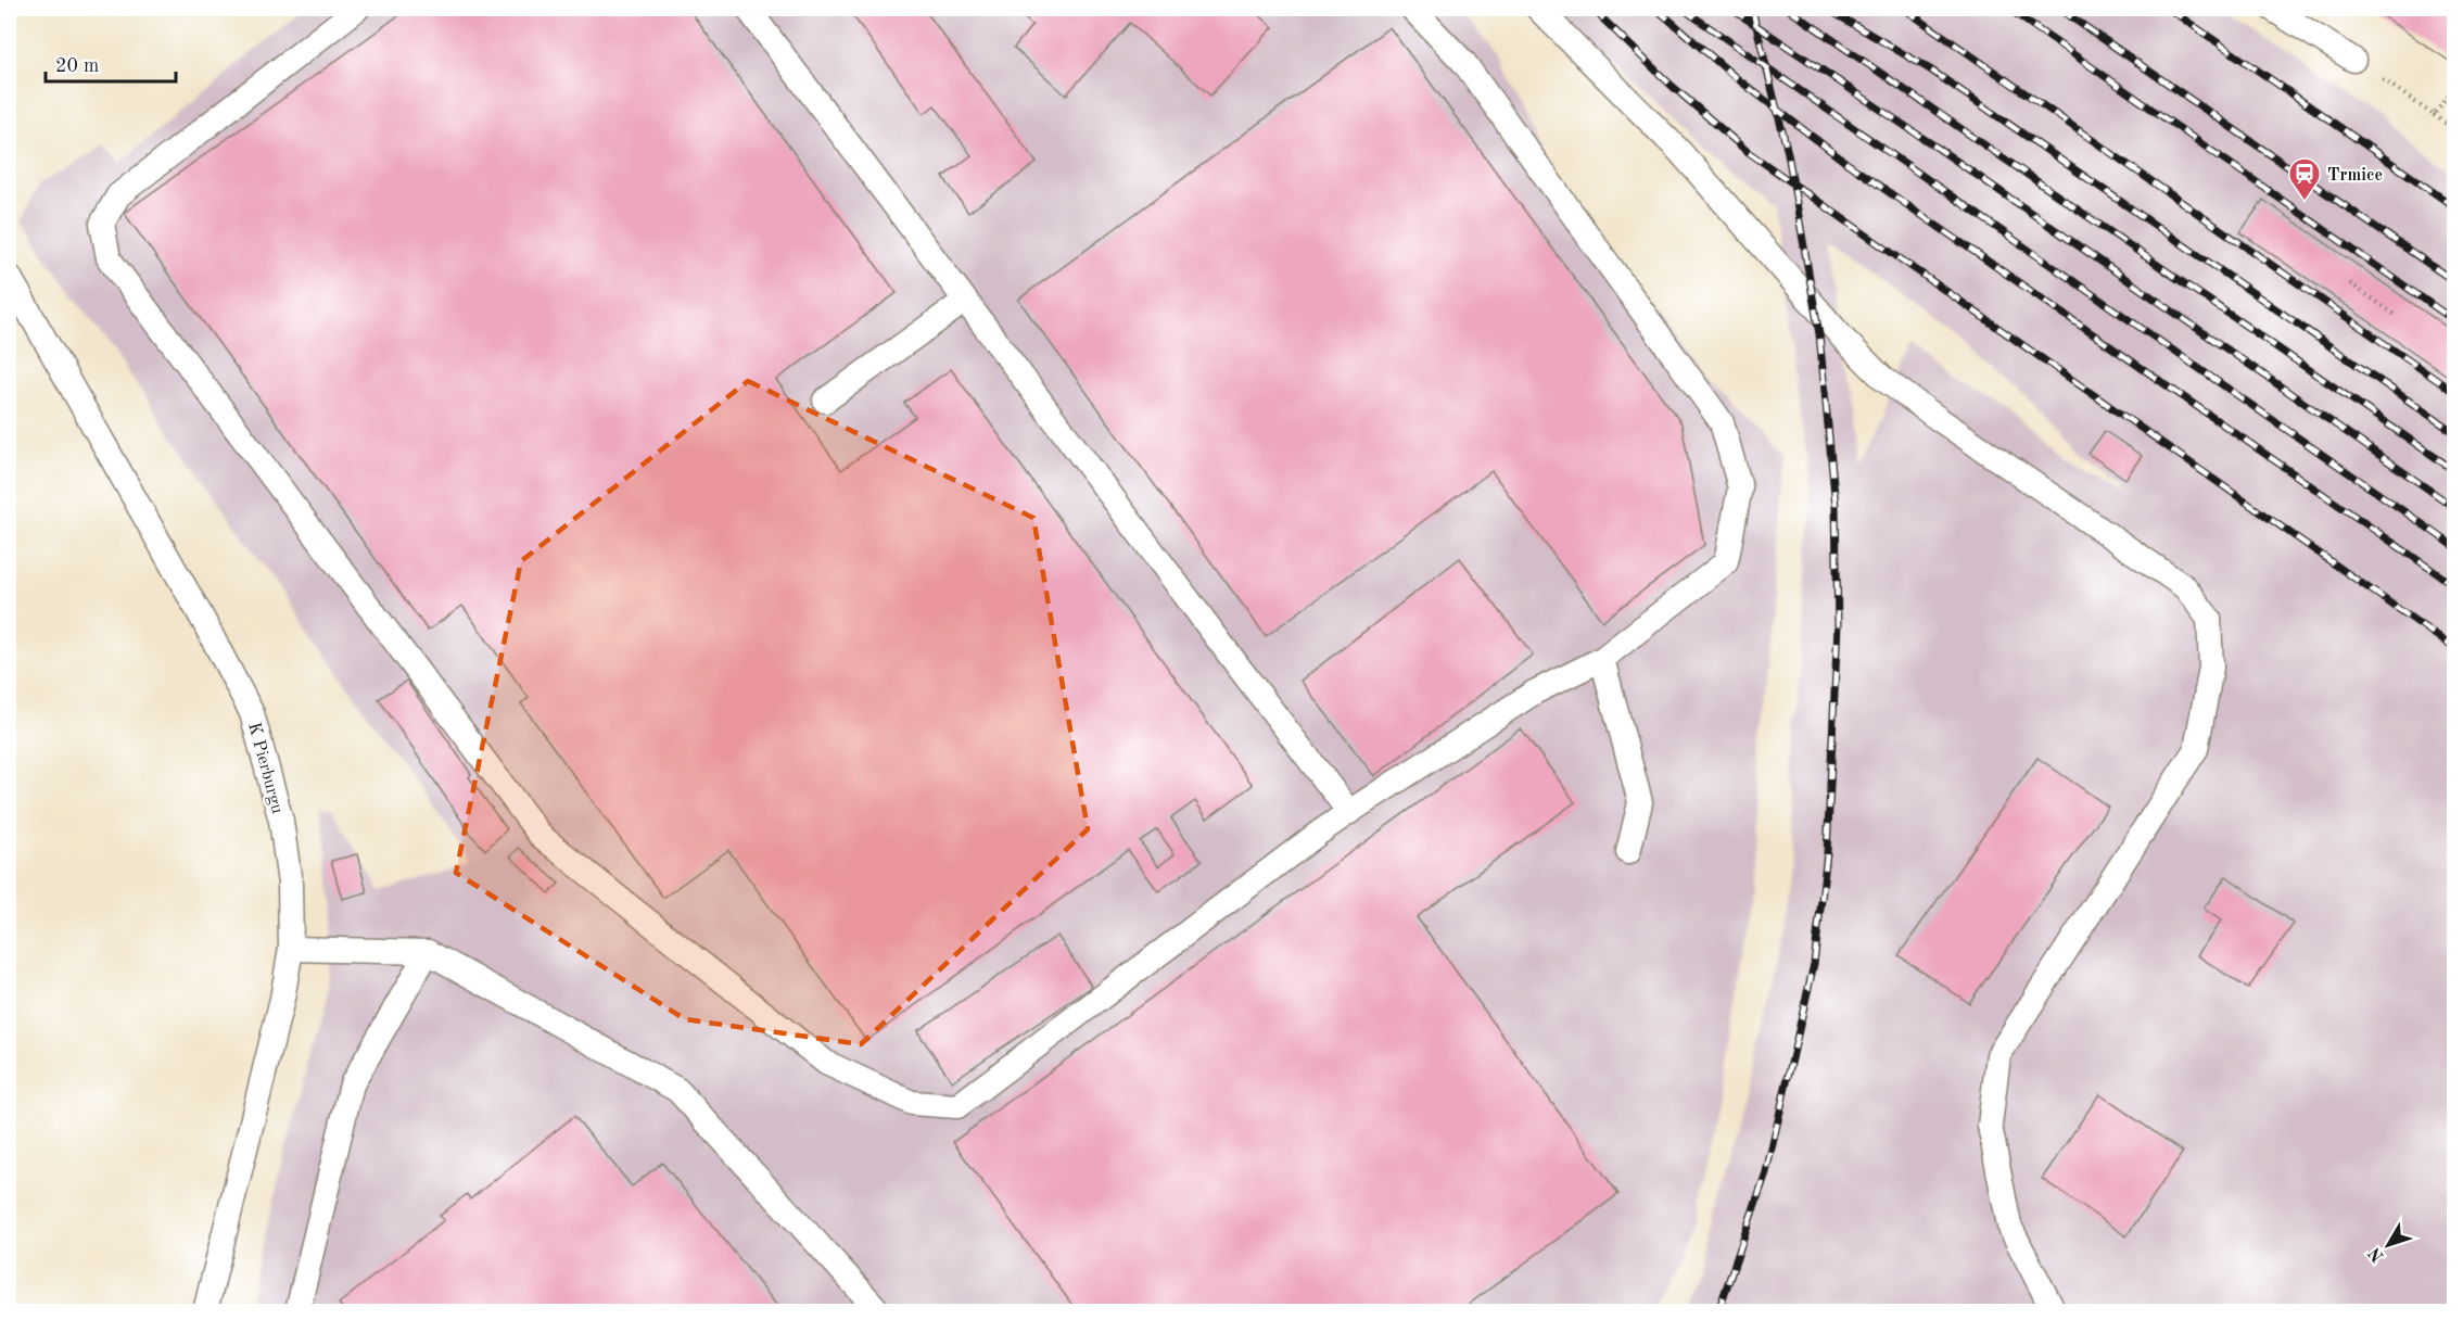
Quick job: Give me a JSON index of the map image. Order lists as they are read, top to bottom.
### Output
{
  "streets": {
    "lane": ["K Pierburgu"]
  },
  "places": {
    "station": ["Trmice"]
  },
  "scale_bar": "20 m",
  "north": "bottom left"
}
